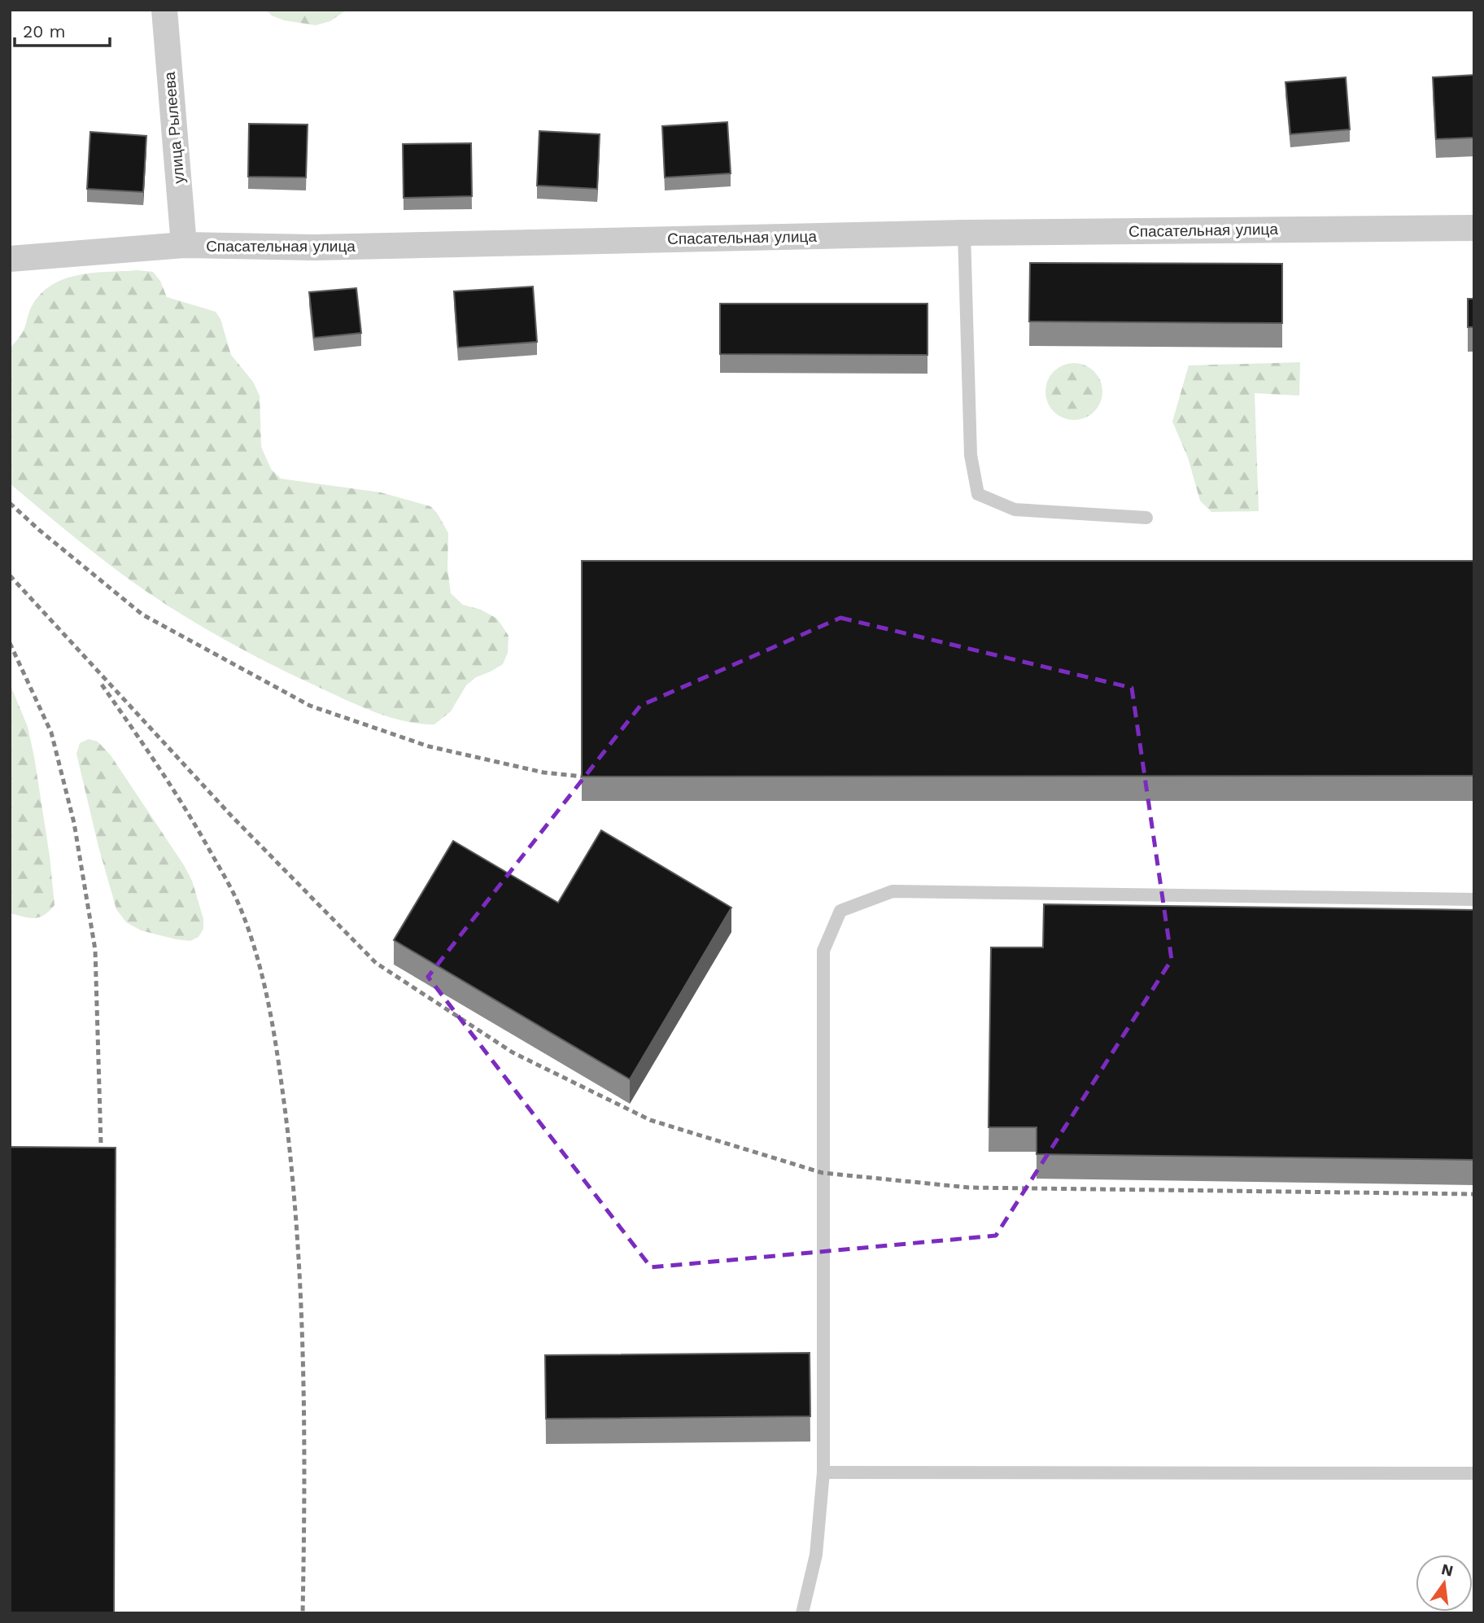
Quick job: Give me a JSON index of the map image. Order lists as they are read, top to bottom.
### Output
{
  "streets": {
    "street": ["улица Рылеева", "Спасательная улица"]
  },
  "crossings": [
    ["улица Рылеева", "Спасательная улица"]
  ],
  "scale_bar": "20 m",
  "north": "top"
}
